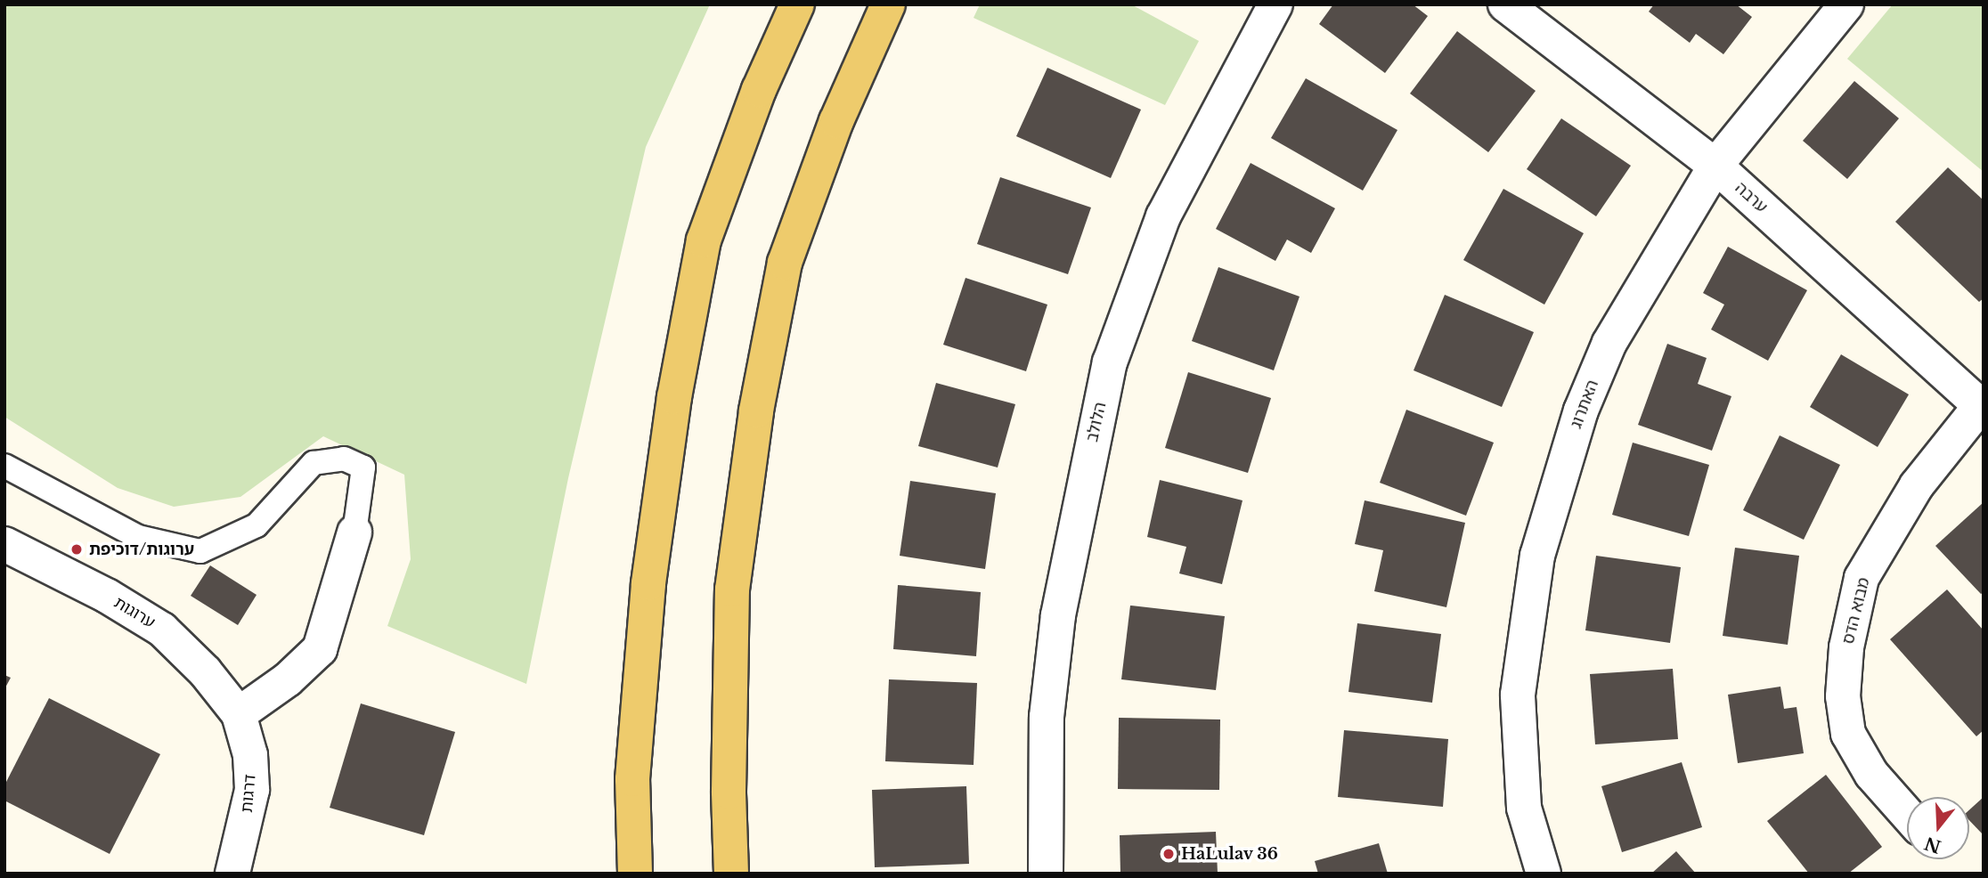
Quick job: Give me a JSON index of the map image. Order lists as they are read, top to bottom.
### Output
{
  "streets": {
    "street": [
      "ערבה",
      "האתרוג",
      "הלולב",
      "מבוא הדס",
      "ערוגות",
      "דרגות"
    ]
  },
  "crossings": [
    ["ערבה", "האתרוג"],
    ["ערבה", "מבוא הדס"],
    ["ערוגות", "דרגות"]
  ],
  "places": ["ערוגות/דוכיפת", "HaLulav 36"],
  "north": "bottom"
}
